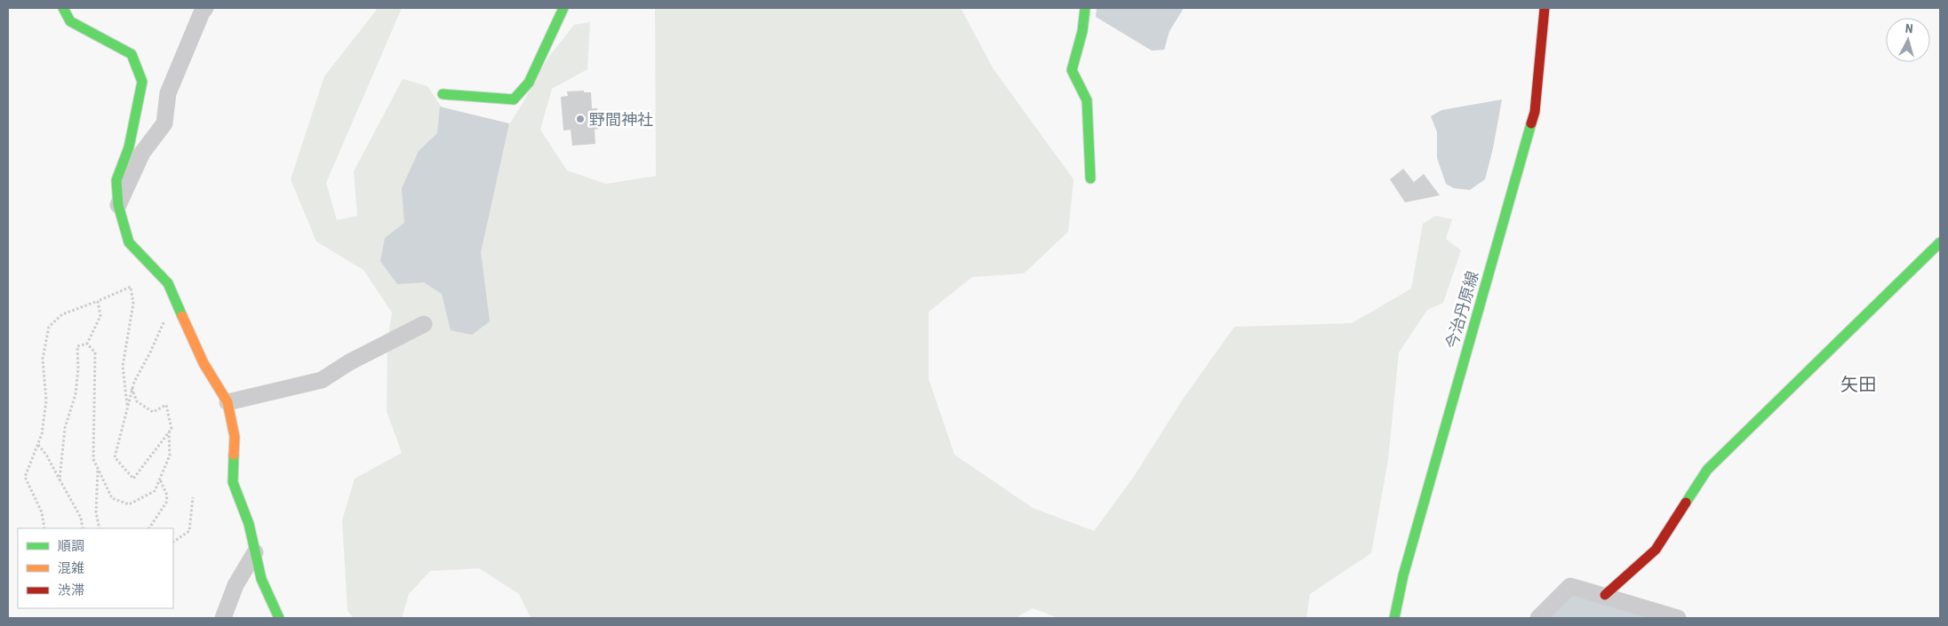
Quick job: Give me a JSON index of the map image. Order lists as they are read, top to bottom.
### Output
{
  "streets": {
    "street": ["今治丹原線"]
  },
  "districts": ["矢田"],
  "places": ["野間神社"],
  "legend": ["順調", "混雑", "渋滞"],
  "north": "top"
}
